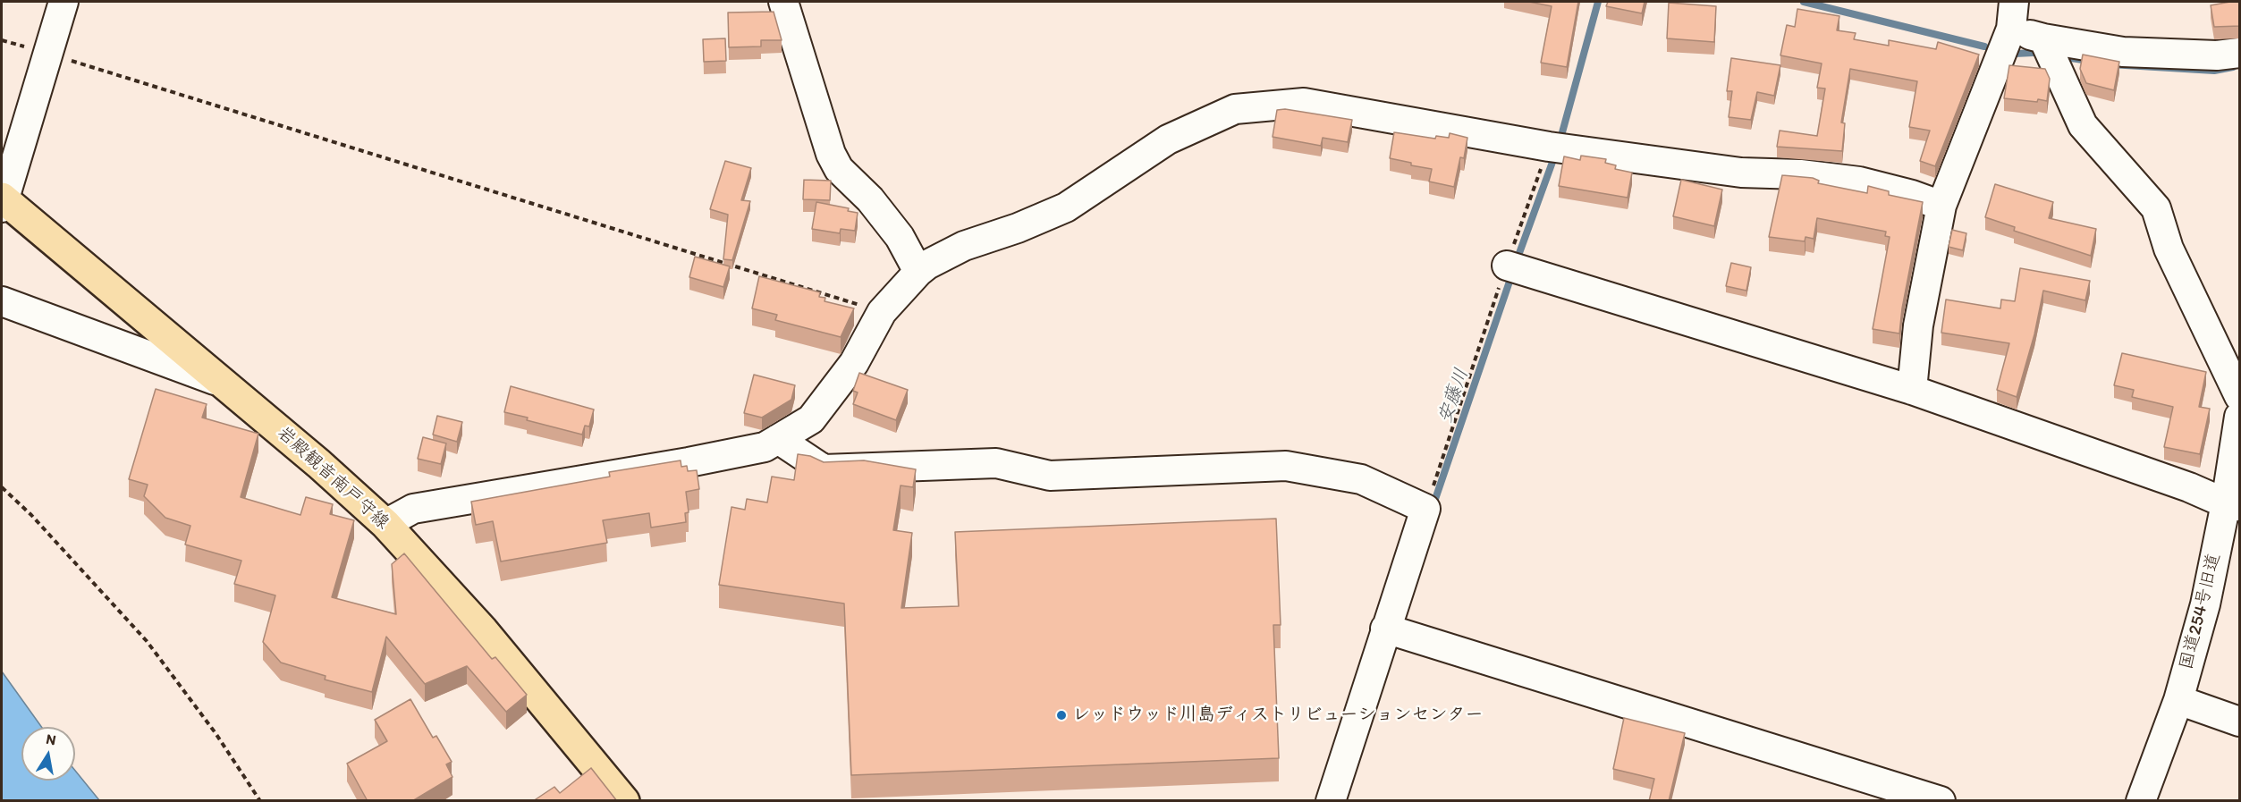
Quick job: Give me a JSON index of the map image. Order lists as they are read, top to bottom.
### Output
{
  "streets": {
    "main road": ["岩殿観音南戸守線"],
    "street": ["国道254号旧道"]
  },
  "water": ["安藤川"],
  "places": ["レッドウッド川島ディストリビューションセンター"],
  "north": "top"
}
